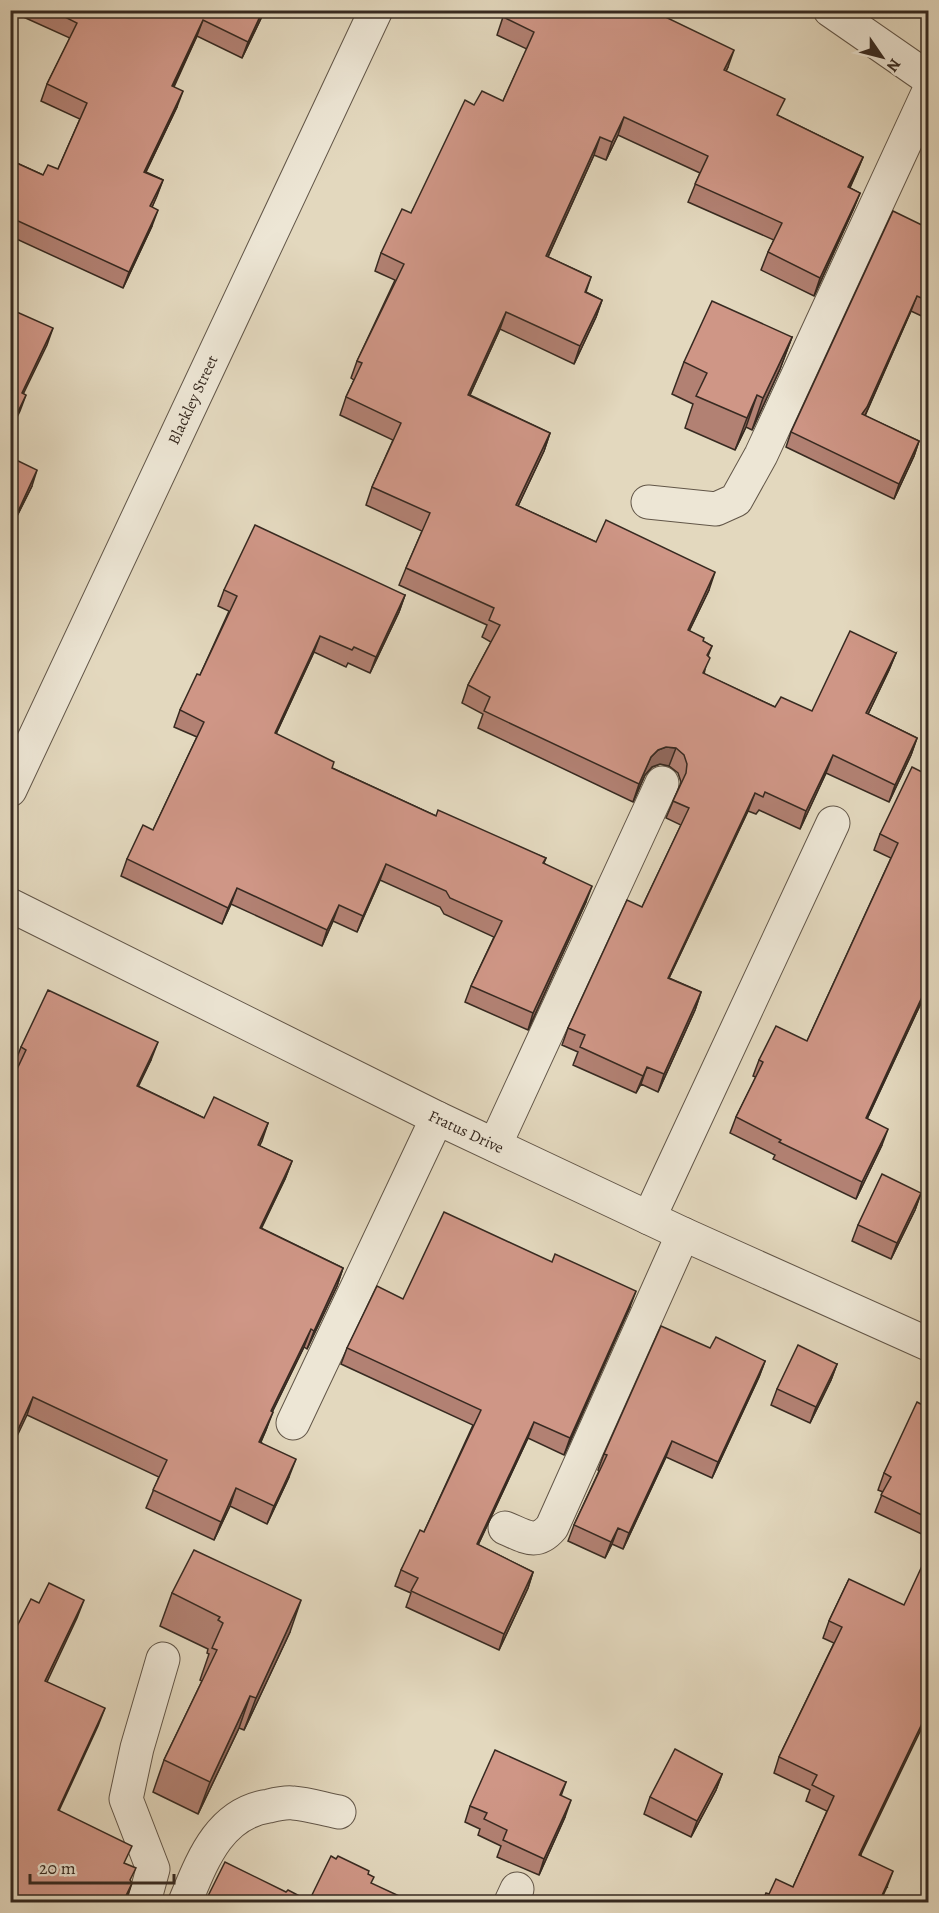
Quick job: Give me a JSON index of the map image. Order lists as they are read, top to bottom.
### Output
{
  "streets": {
    "street": ["Blackley Street", "Fratus Drive"]
  },
  "scale_bar": "20 m",
  "north": "bottom right"
}
